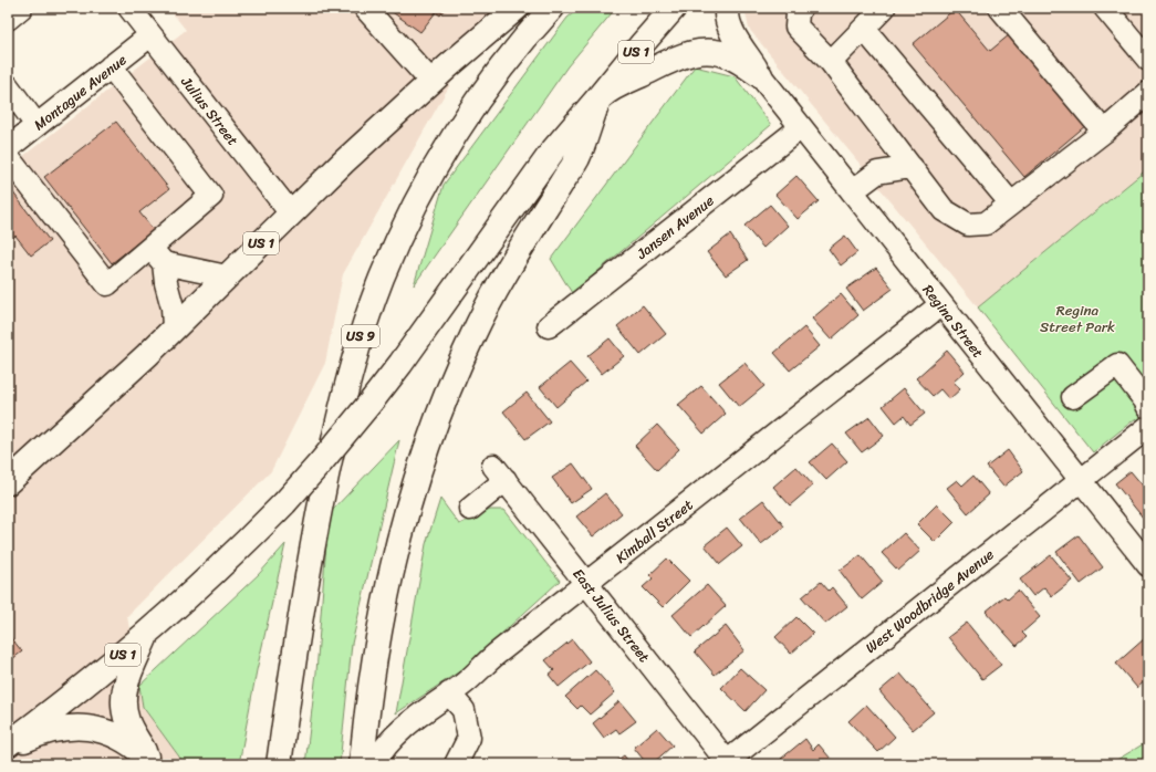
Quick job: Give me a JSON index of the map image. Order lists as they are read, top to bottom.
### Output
{
  "streets": {
    "highway": ["US 1", "US 9"],
    "street": [
      "Montague Avenue",
      "Julius Street",
      "Jansen Avenue",
      "Regina Street",
      "Kimball Street",
      "West Woodbridge Avenue",
      "East Julius Street"
    ]
  },
  "crossings": [
    ["US 1", "Julius Street"],
    ["Montague Avenue", "Julius Street"],
    ["Jansen Avenue", "Regina Street"],
    ["Regina Street", "Kimball Street"],
    ["Regina Street", "West Woodbridge Avenue"],
    ["Kimball Street", "East Julius Street"],
    ["West Woodbridge Avenue", "East Julius Street"]
  ],
  "parks": ["Regina Street Park"]
}
